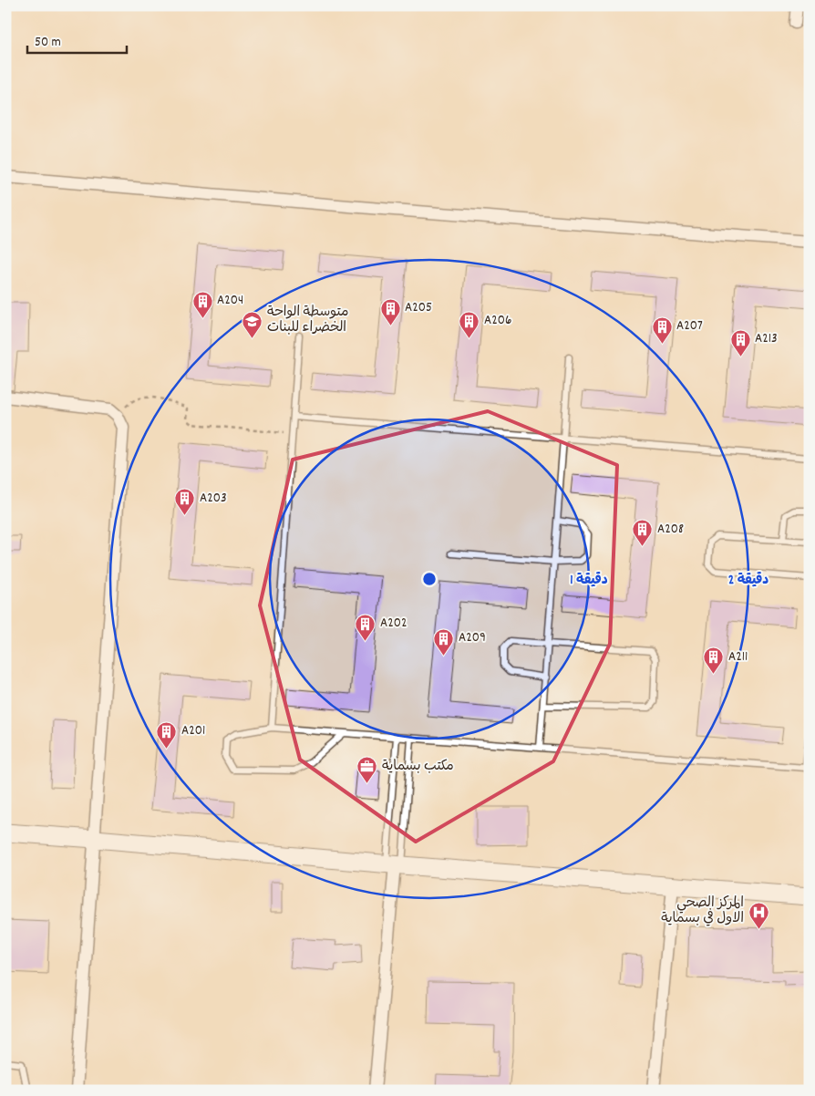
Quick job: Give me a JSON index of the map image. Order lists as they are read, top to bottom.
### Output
{
  "places": {
    "building": [
      "A204",
      "A205",
      "A206",
      "A207",
      "A213",
      "A203",
      "A208",
      "A202",
      "A209",
      "A211",
      "A201"
    ],
    "school or university": ["متوسطة الواحة الخضراء للبنات"],
    "office": ["مكتب بسماية"],
    "hospital": ["المركز الصحي الاول في بسماية"]
  },
  "scale_bar": "50 m",
  "rings": ["1 دقيقة", "2 دقيقة"]
}
